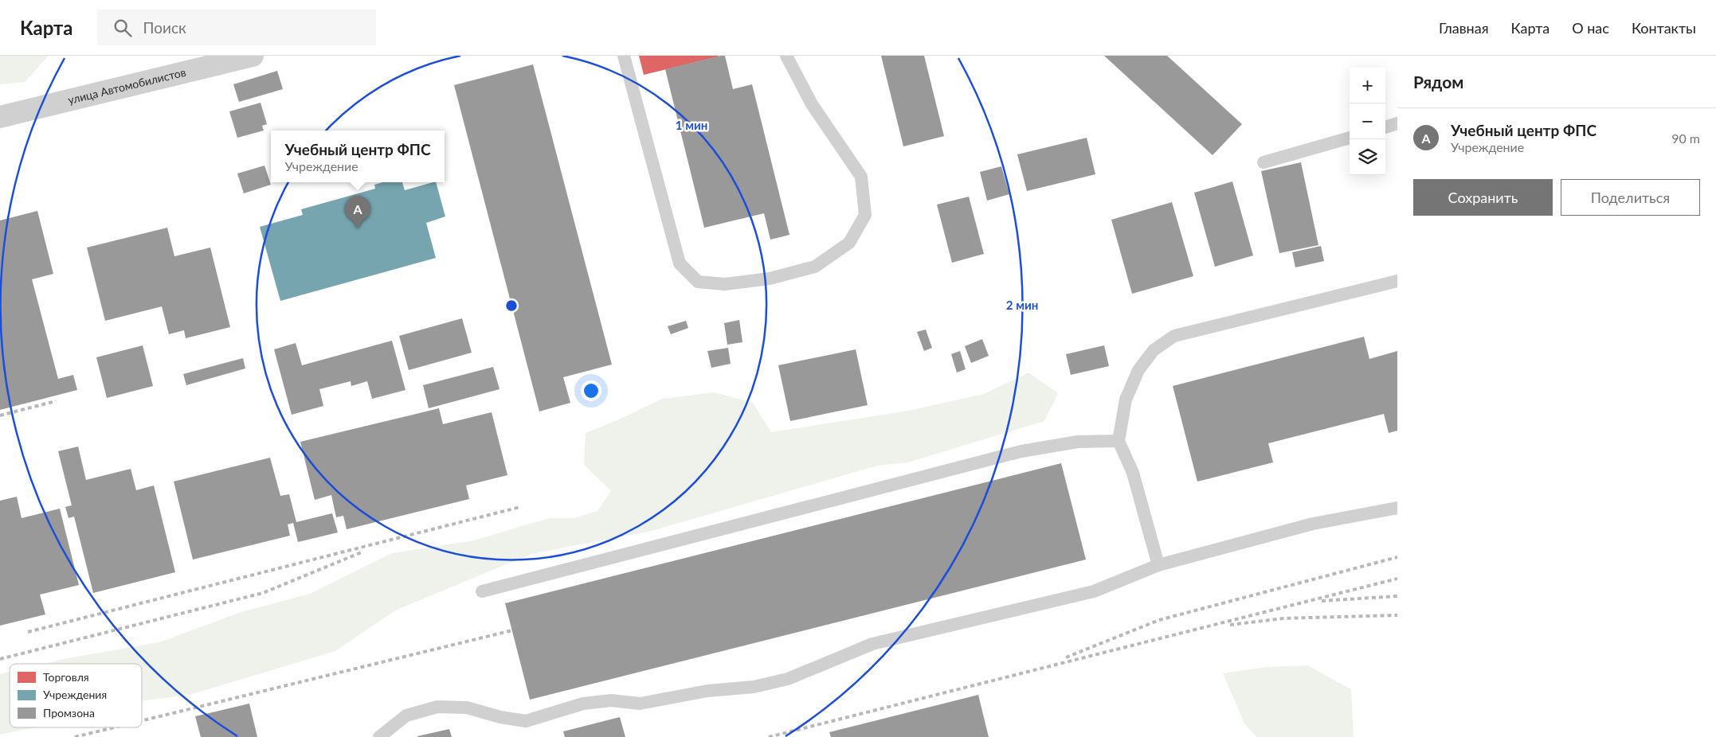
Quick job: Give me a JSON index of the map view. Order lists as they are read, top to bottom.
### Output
{
  "streets": {
    "street": ["улица Автомобилистов"]
  },
  "legend": ["Торговля", "Учреждения", "Промзона"],
  "page": {
    "header": "Карта",
    "search": "Поиск",
    "nav": [
      "Главная",
      "Карта",
      "О нас",
      "Контакты"
    ],
    "heading": "Рядом",
    "map_buttons": ["+", "−"],
    "list": [
      {
        "mark": "A",
        "name": "Учебный центр ФПС",
        "note": "Учреждение",
        "value": "90 m"
      }
    ],
    "popup": ["Учебный центр ФПС", "Учреждение"],
    "buttons": ["Сохранить", "Поделиться"],
    "pins": "A"
  },
  "rings": ["1 мин", "2 мин"]
}
